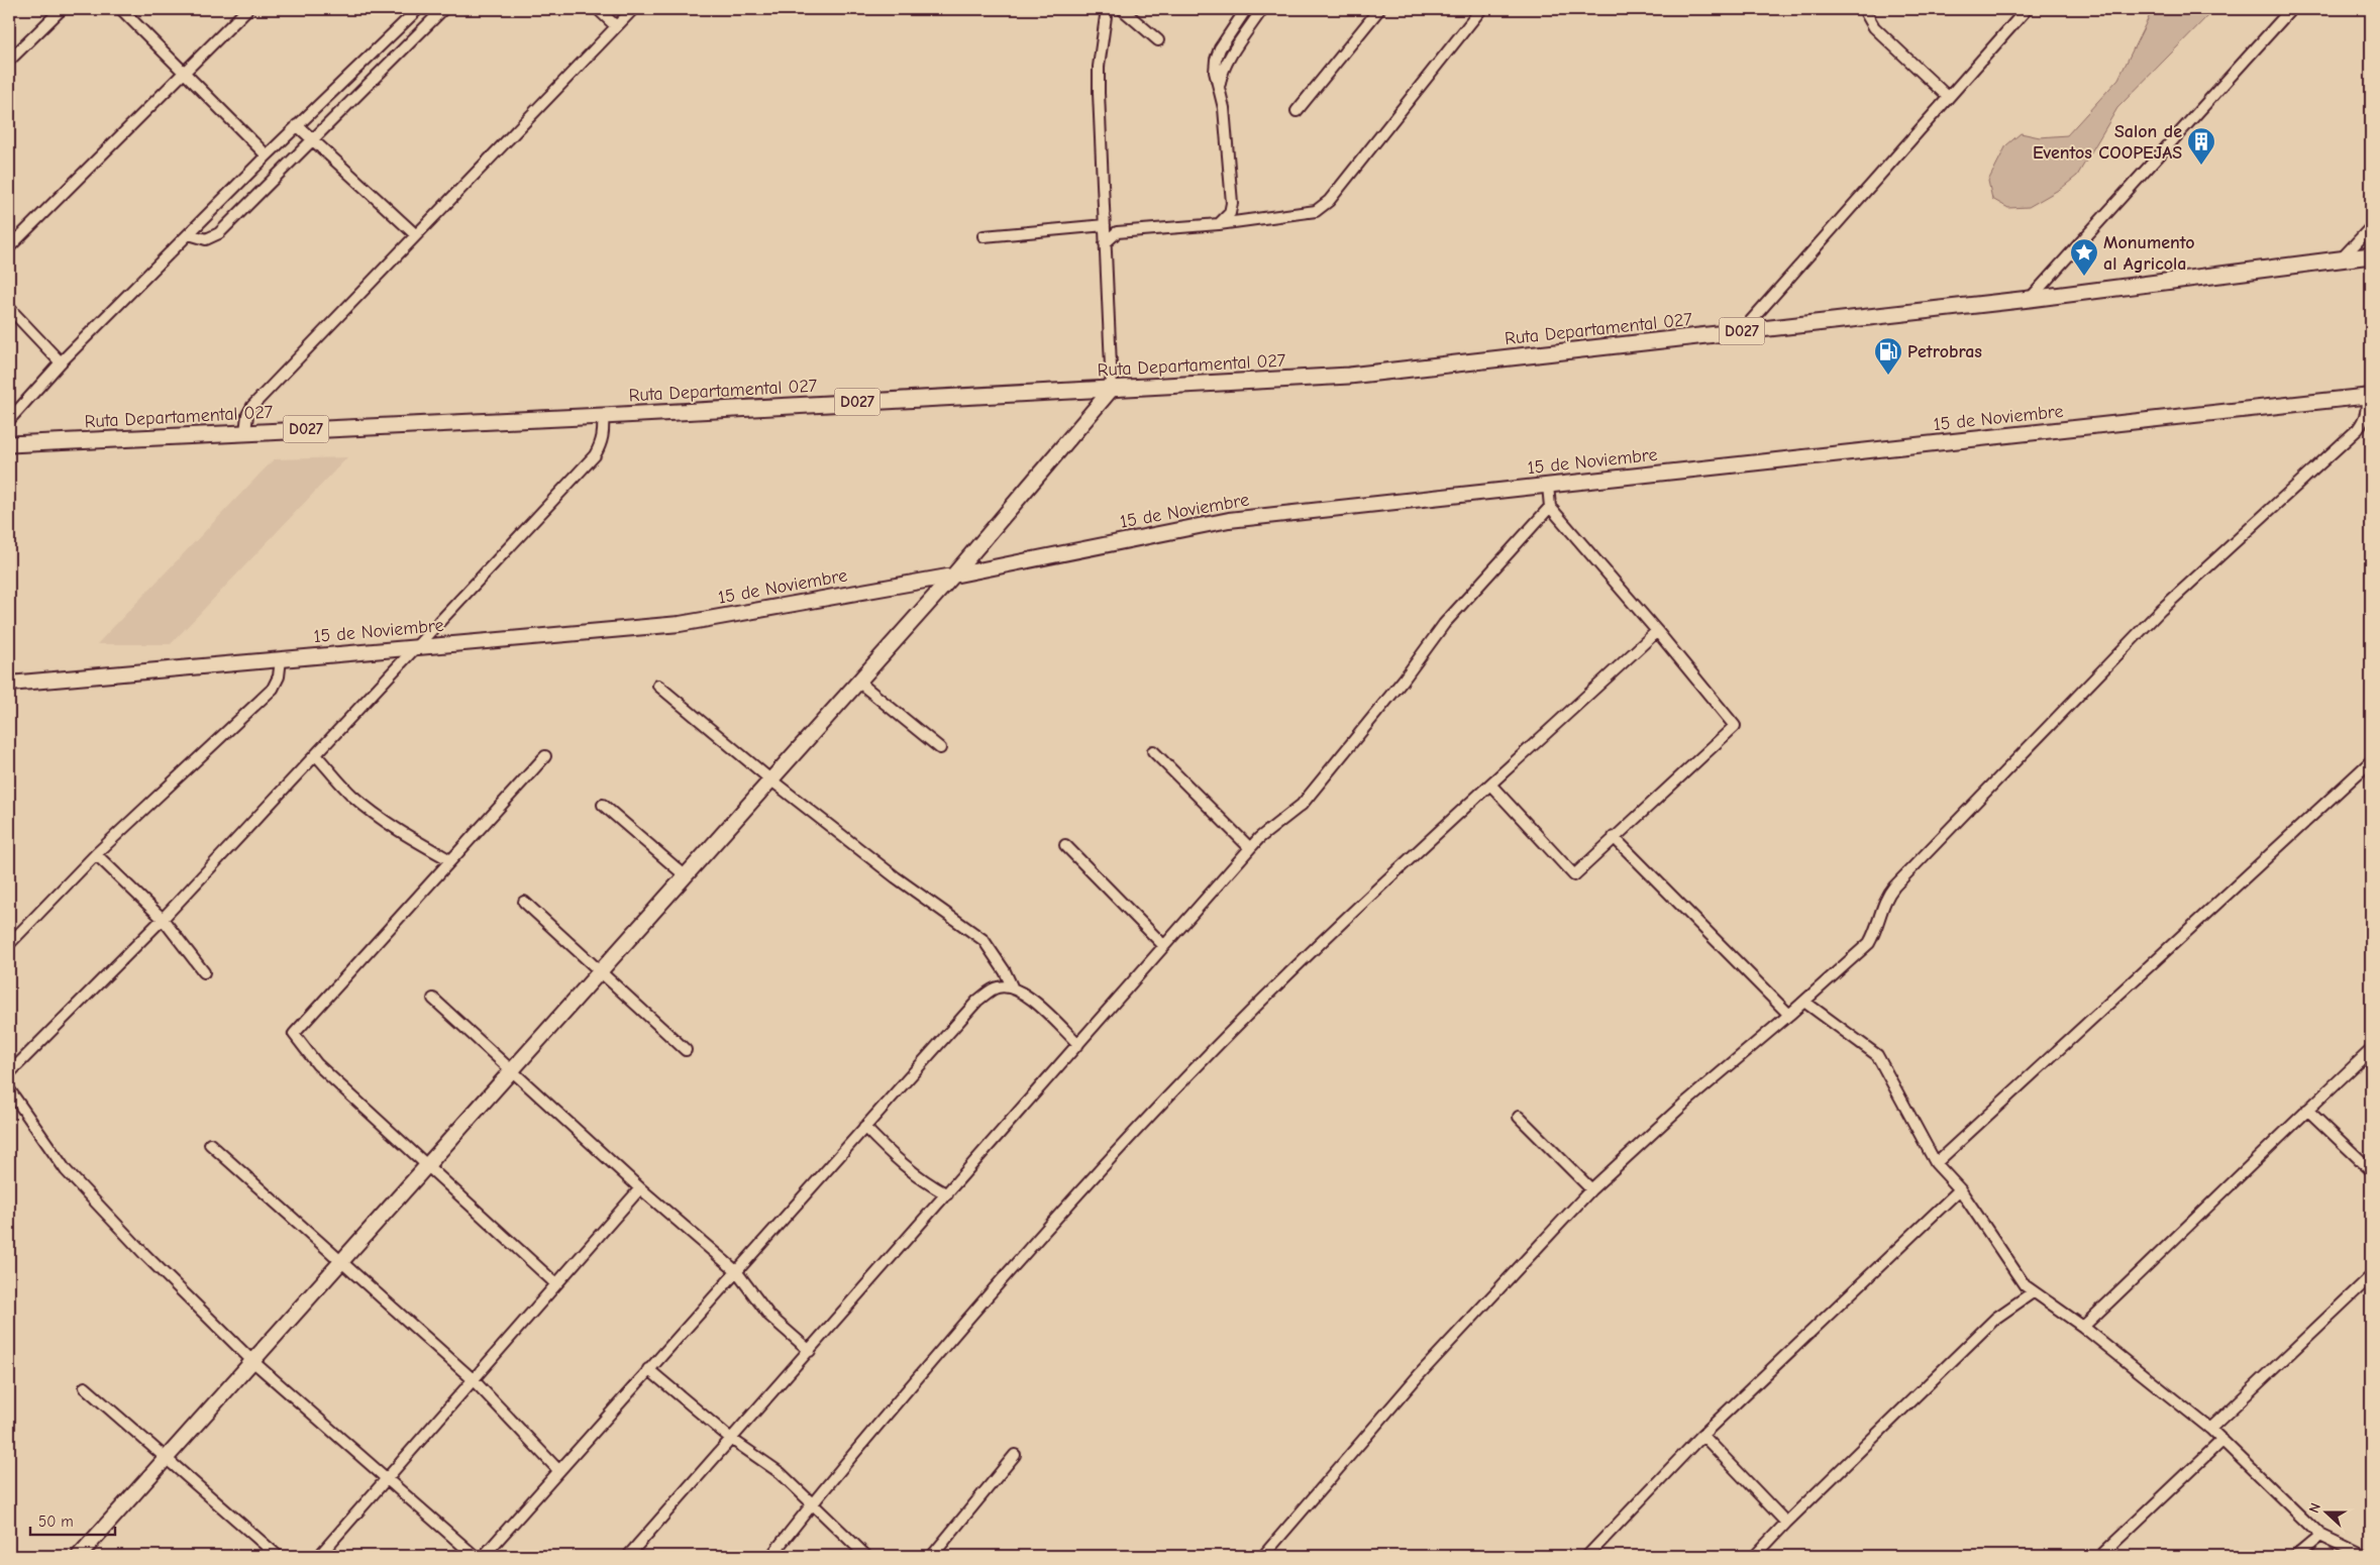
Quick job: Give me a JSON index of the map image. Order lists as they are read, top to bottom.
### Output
{
  "streets": {
    "main road": ["Ruta Departamental 027", "D027"],
    "street": ["15 de Noviembre"]
  },
  "places": {
    "building": ["Salon de Eventos COOPEJAS"],
    "place": ["Monumento al Agricola"],
    "fuel station": ["Petrobras"]
  },
  "scale_bar": "50 m",
  "north": "left"
}
